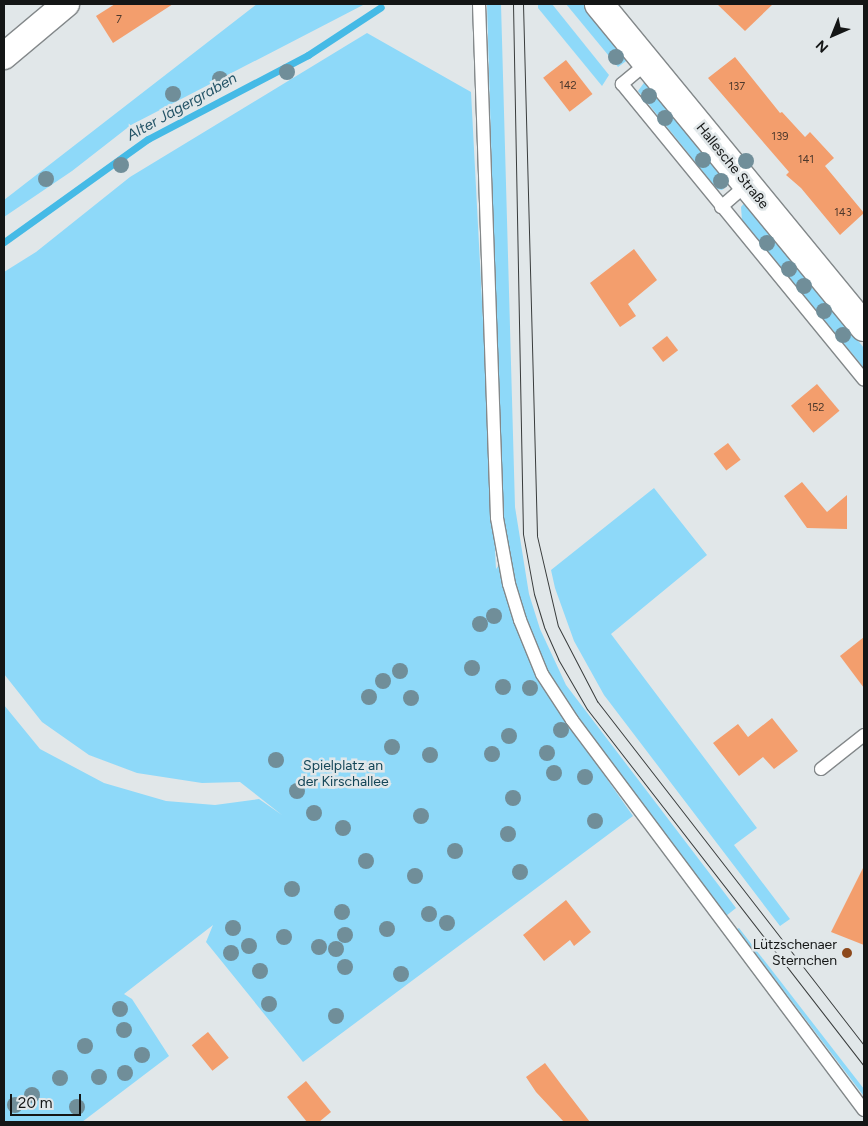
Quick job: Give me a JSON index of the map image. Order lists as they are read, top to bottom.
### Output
{
  "streets": {
    "street": ["Hallesche Straße"]
  },
  "water": ["Alter Jägergraben"],
  "parks": ["Spielplatz an der Kirschallee"],
  "places": ["Lützschenaer Sternchen"],
  "house_numbers": [
    "7",
    "142",
    "137",
    "139",
    "141",
    "143",
    "152"
  ],
  "scale_bar": "20 m",
  "north": "bottom left"
}
